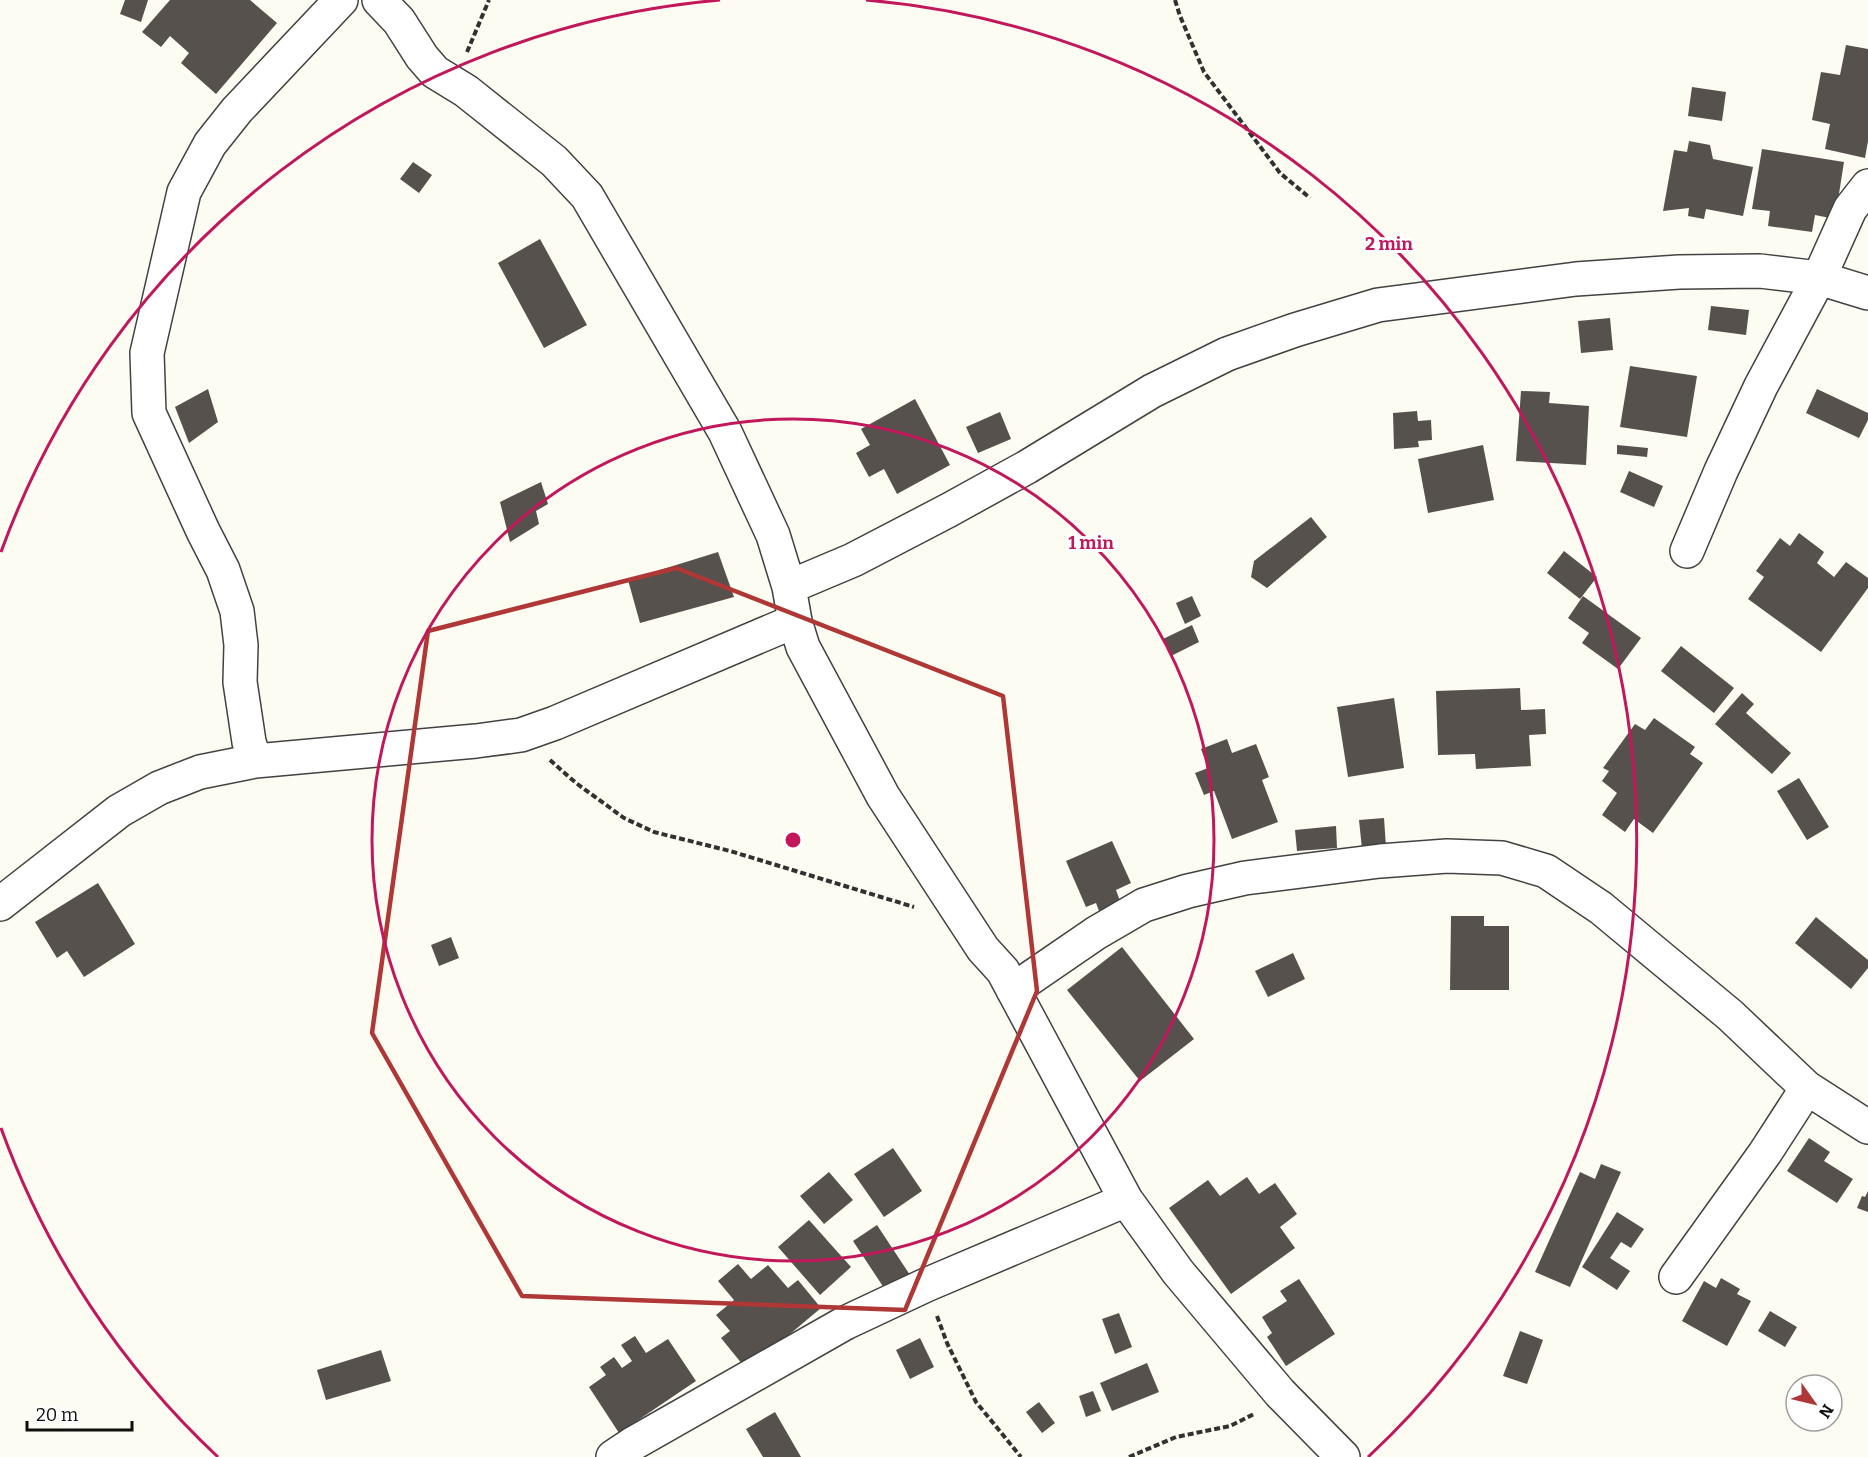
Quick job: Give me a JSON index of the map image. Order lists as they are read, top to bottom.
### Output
{
  "scale_bar": "20 m",
  "north": "bottom right",
  "rings": ["2 min", "1 min"]
}
